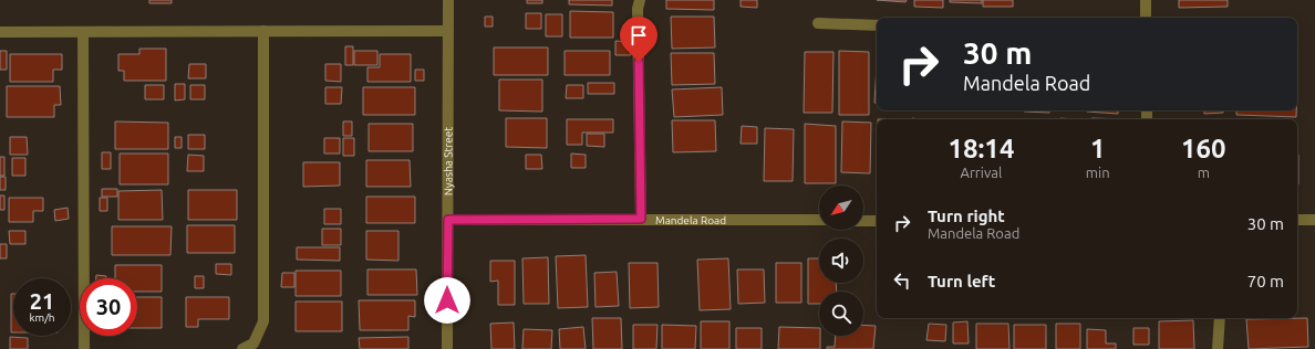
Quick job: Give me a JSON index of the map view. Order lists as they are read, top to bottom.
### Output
{
  "streets": {
    "street": ["Nyasha Street", "Mandela Road"]
  },
  "crossings": [
    ["Nyasha Street", "Mandela Road"]
  ],
  "north": "bottom left",
  "page": {
    "turn": ["30 m", "Mandela Road"],
    "eta": [
      "18:14",
      "Arrival",
      "1",
      "min",
      "160",
      "m"
    ],
    "list": [
      {
        "name": "Turn right",
        "note": "Mandela Road",
        "value": "30 m"
      },
      {
        "name": "Turn left",
        "value": "70 m"
      }
    ],
    "speed": "21 km/h",
    "limit": "30"
  }
}
